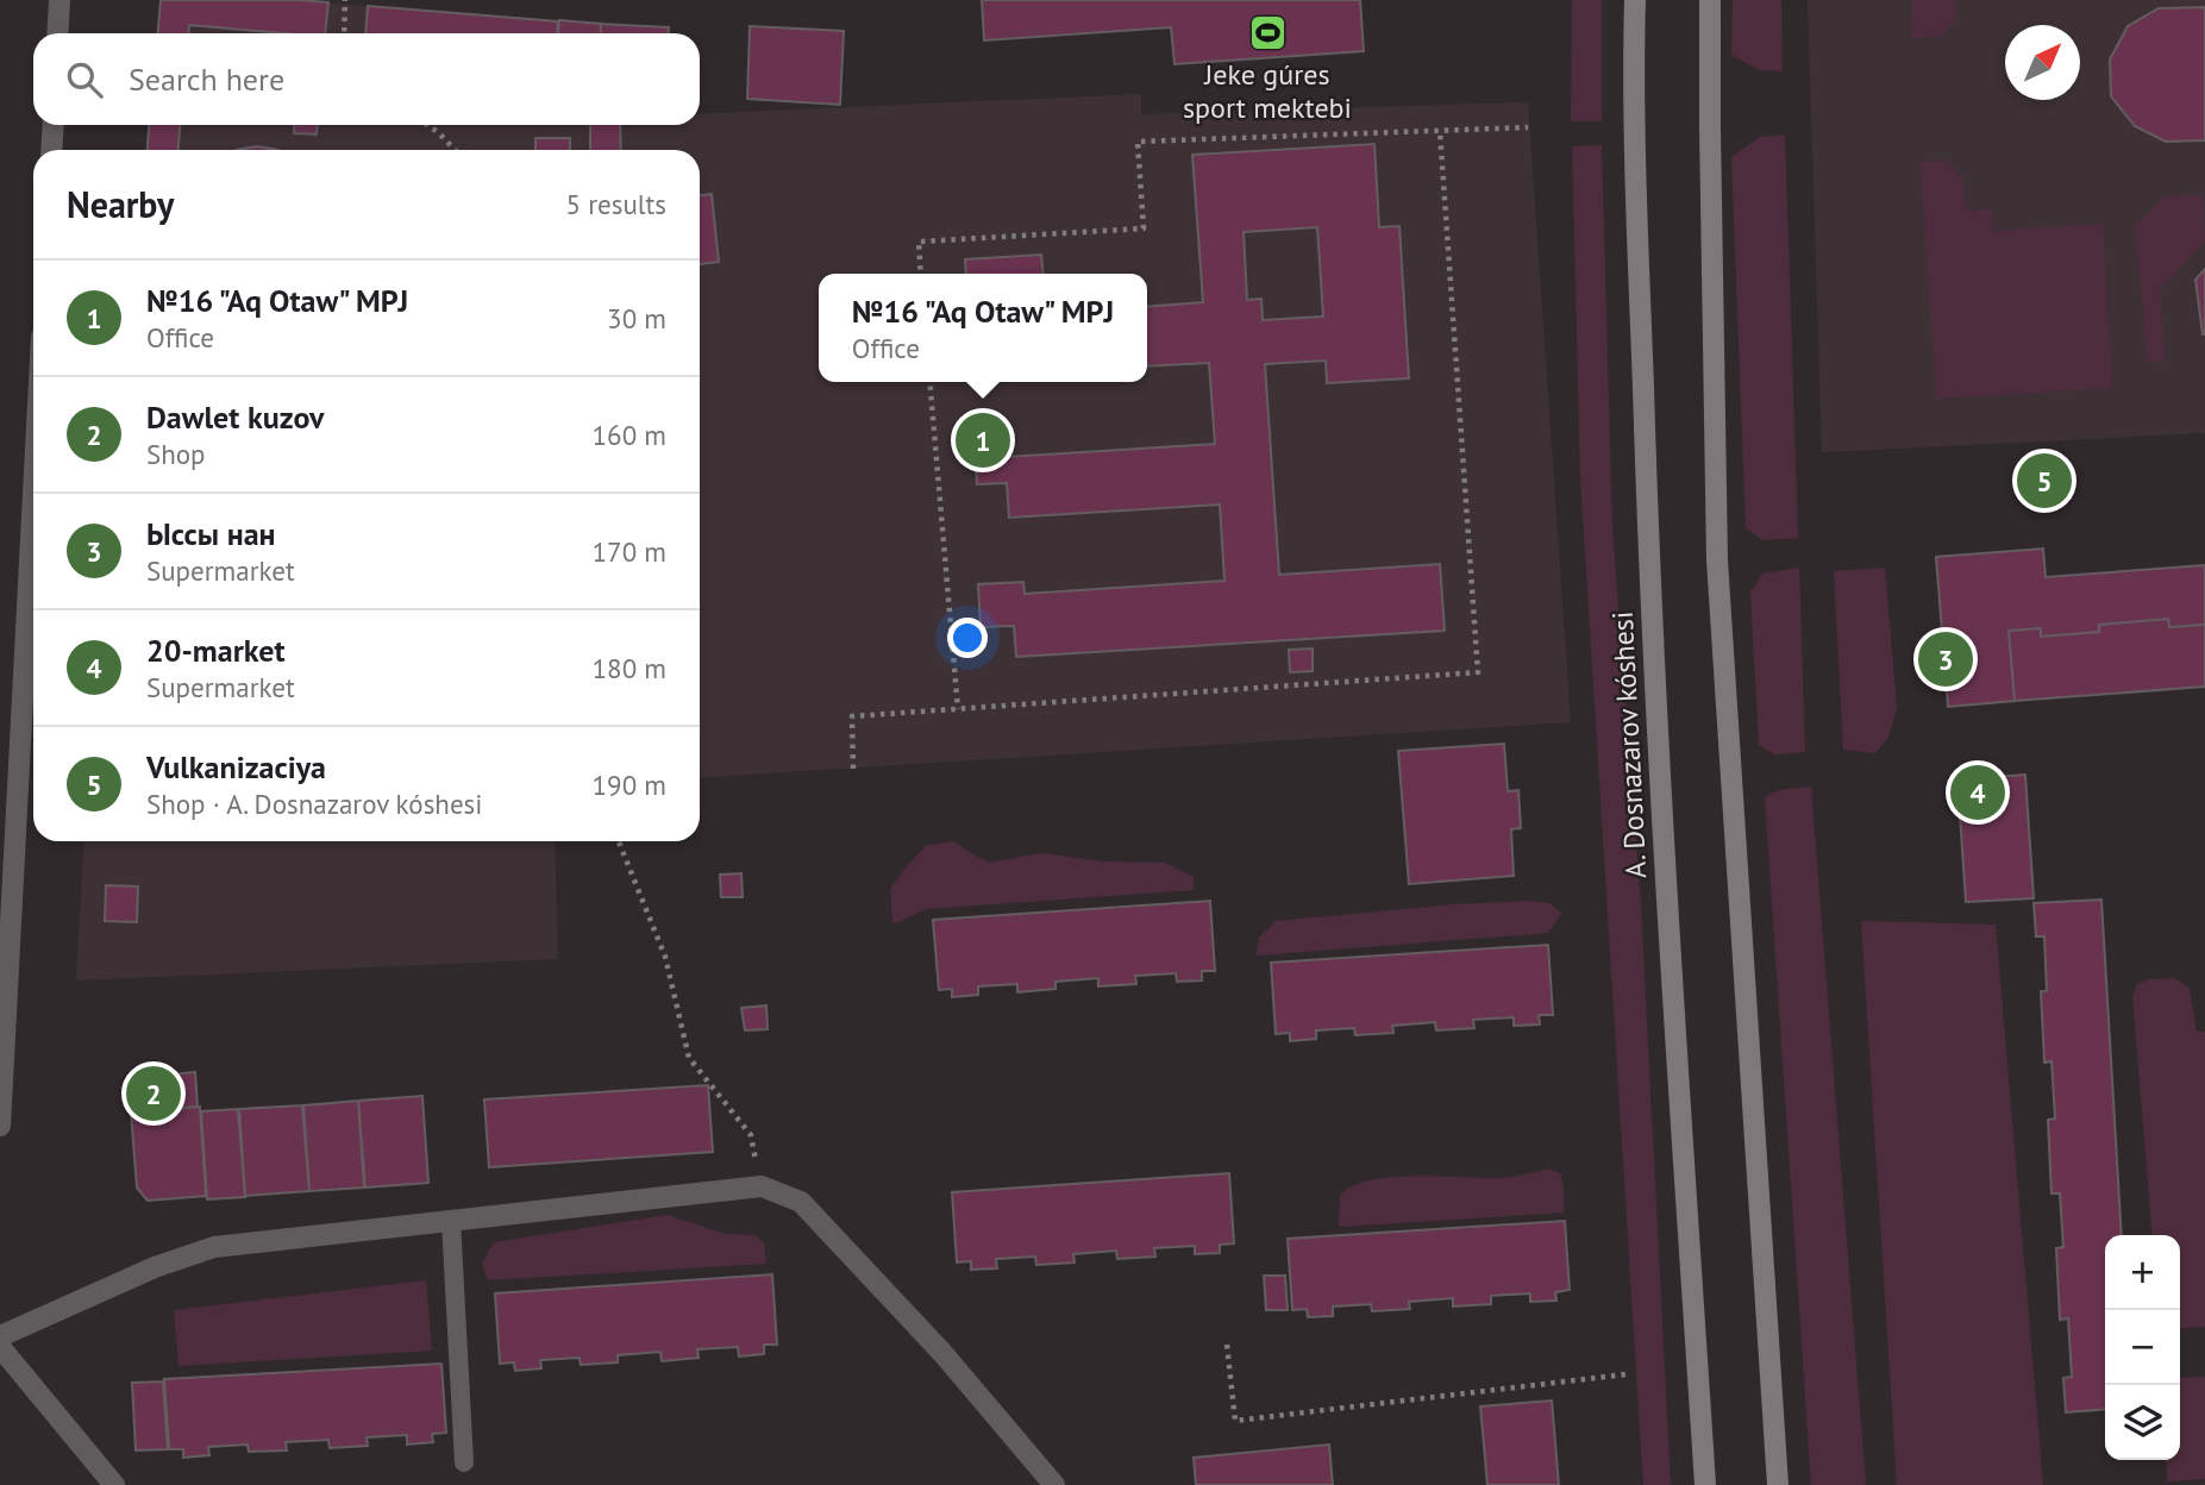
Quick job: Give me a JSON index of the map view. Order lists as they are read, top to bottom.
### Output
{
  "streets": {
    "main road": ["A. Dosnazarov kóshesi"]
  },
  "places": {
    "sports": ["Jeke gúres sport mektebi"]
  },
  "north": "top right",
  "page": {
    "search": "Search here",
    "heading": ["Nearby", "5 results"],
    "list": [
      {
        "mark": "1",
        "name": "№16 \"Aq Otaw\" MPJ",
        "note": "Office",
        "value": "30 m"
      },
      {
        "mark": "2",
        "name": "Dawlet kuzov",
        "note": "Shop",
        "value": "160 m"
      },
      {
        "mark": "3",
        "name": "Ыссы нан",
        "note": "Supermarket",
        "value": "170 m"
      },
      {
        "mark": "4",
        "name": "20-market",
        "note": "Supermarket",
        "value": "180 m"
      },
      {
        "mark": "5",
        "name": "Vulkanizaciya",
        "note": "Shop · A. Dosnazarov kóshesi",
        "value": "190 m"
      }
    ],
    "popup": ["№16 \"Aq Otaw\" MPJ", "Office"],
    "pins": [
      "1",
      "5",
      "3",
      "4",
      "2"
    ],
    "map_buttons": ["+", "−"]
  }
}
